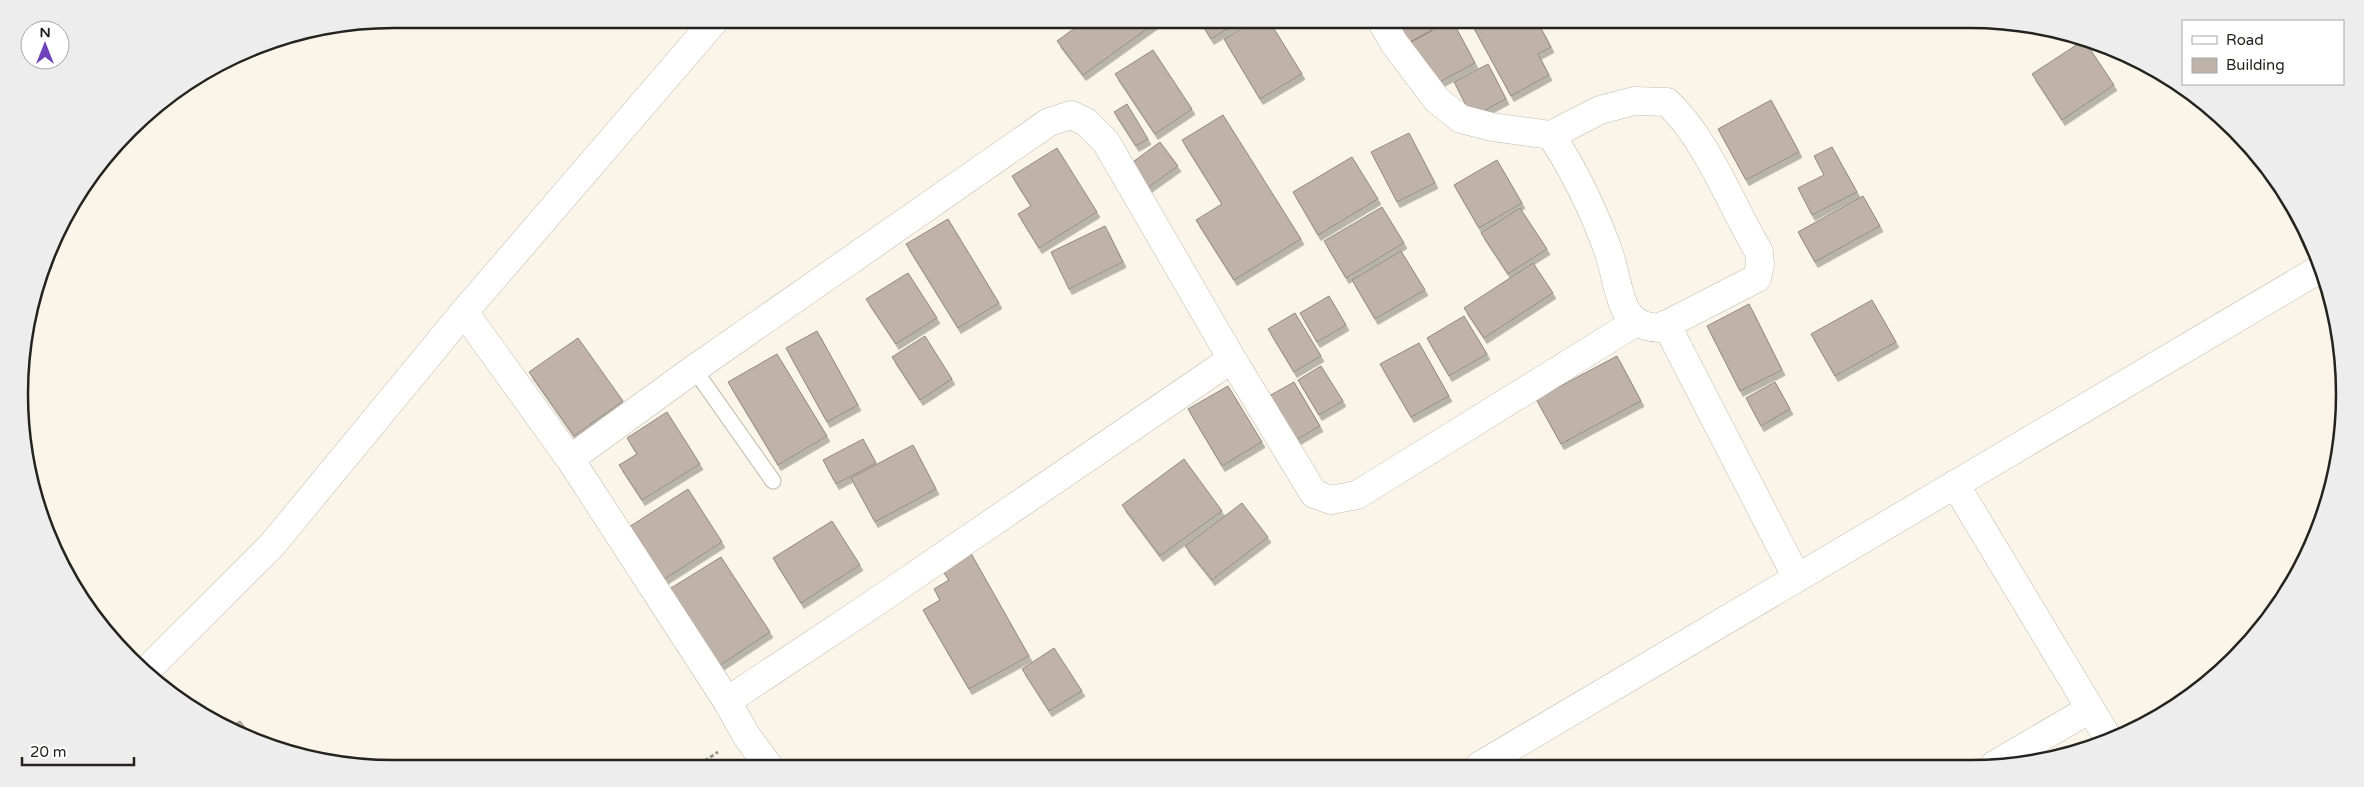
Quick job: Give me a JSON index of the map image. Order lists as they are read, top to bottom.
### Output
{
  "legend": ["Road", "Building"],
  "scale_bar": "20 m",
  "north": "top"
}
